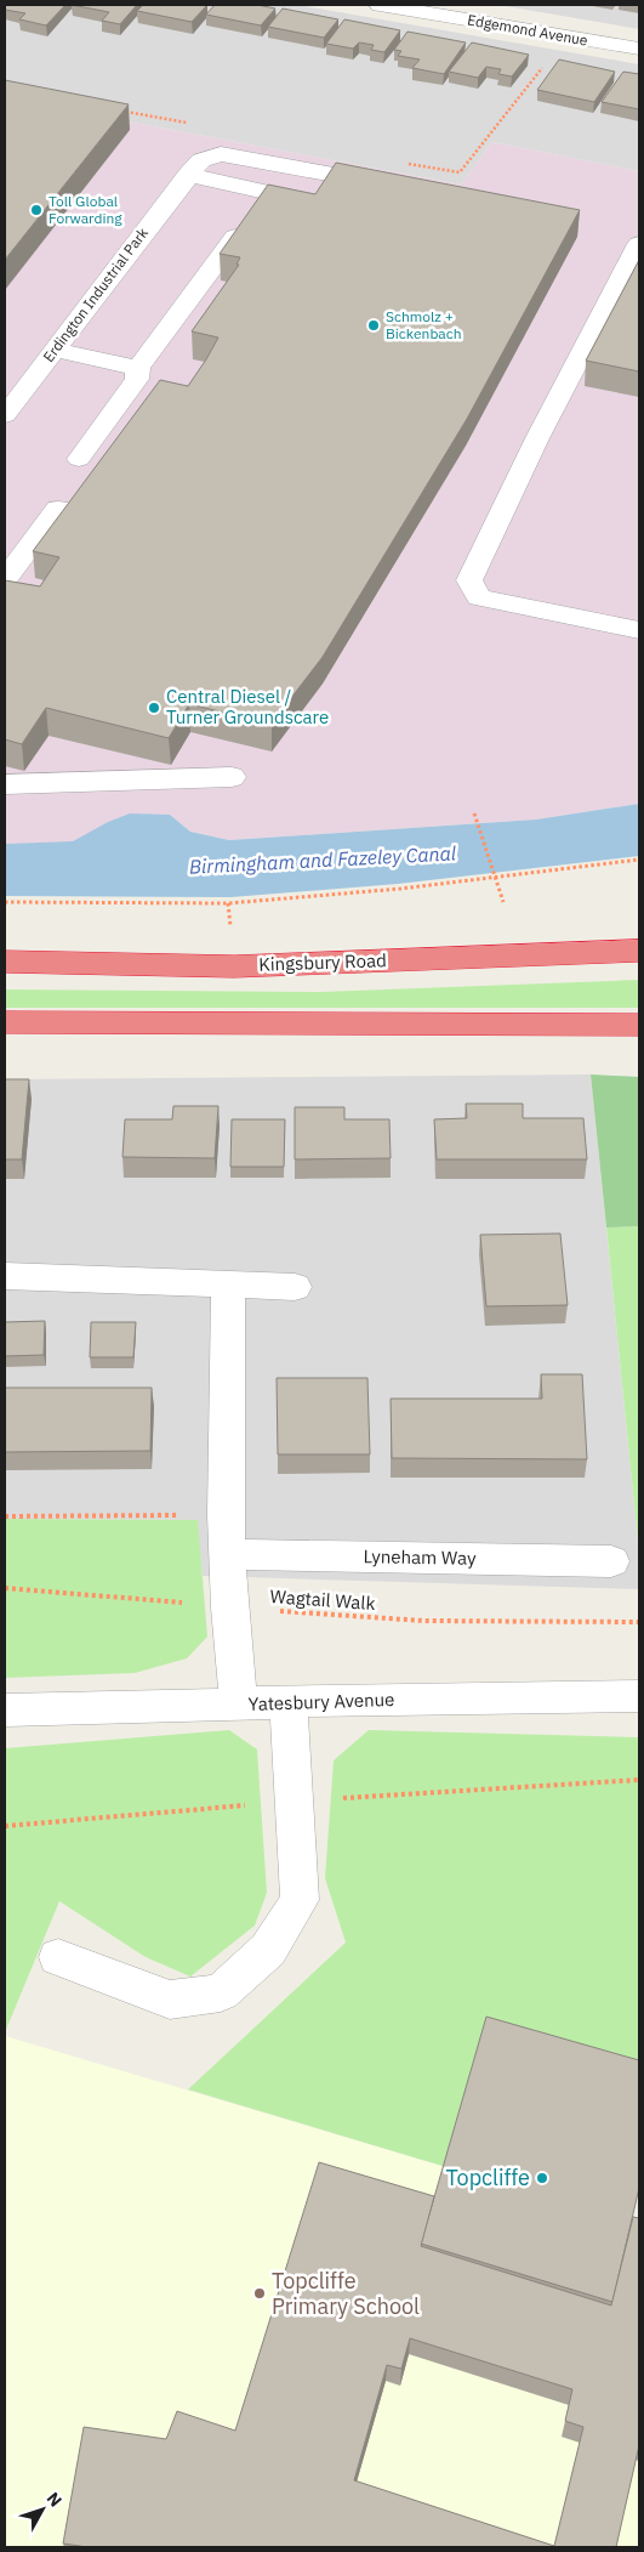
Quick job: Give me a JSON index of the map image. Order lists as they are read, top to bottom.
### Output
{
  "streets": {
    "highway": ["Kingsbury Road"],
    "street": [
      "Edgemond Avenue",
      "Erdington Industrial Park",
      "Lyneham Way",
      "Yatesbury Avenue"
    ],
    "path": ["Wagtail Walk"]
  },
  "water": ["Birmingham and Fazeley Canal"],
  "places": [
    "Toll Global Forwarding",
    "Schmolz + Bickenbach",
    "Central Diesel / Turner Groundscare",
    "Topcliffe",
    "Topcliffe Primary School"
  ],
  "north": "top right"
}
